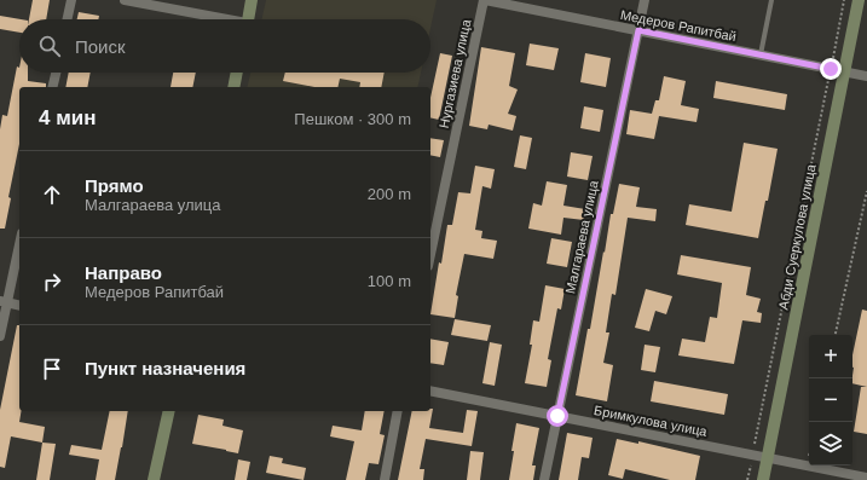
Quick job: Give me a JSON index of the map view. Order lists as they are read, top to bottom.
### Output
{
  "streets": {
    "street": [
      "Медеров Рапитбай",
      "Нургазиева улица",
      "Малгараева улица",
      "Абди Суеркулова улица",
      "Бримкулова улица"
    ]
  },
  "crossings": [
    ["Медеров Рапитбай", "Нургазиева улица"],
    ["Медеров Рапитбай", "Малгараева улица"],
    ["Медеров Рапитбай", "Абди Суеркулова улица"],
    ["Малгараева улица", "Бримкулова улица"],
    ["Абди Суеркулова улица", "Бримкулова улица"]
  ],
  "page": {
    "search": "Поиск",
    "heading": ["4 мин", "Пешком · 300 m"],
    "list": [
      ["Прямо", "Малгараева улица", "200 m"],
      ["Направо", "Медеров Рапитбай", "100 m"],
      "Пункт назначения"
    ],
    "map_buttons": ["+", "−"]
  }
}
